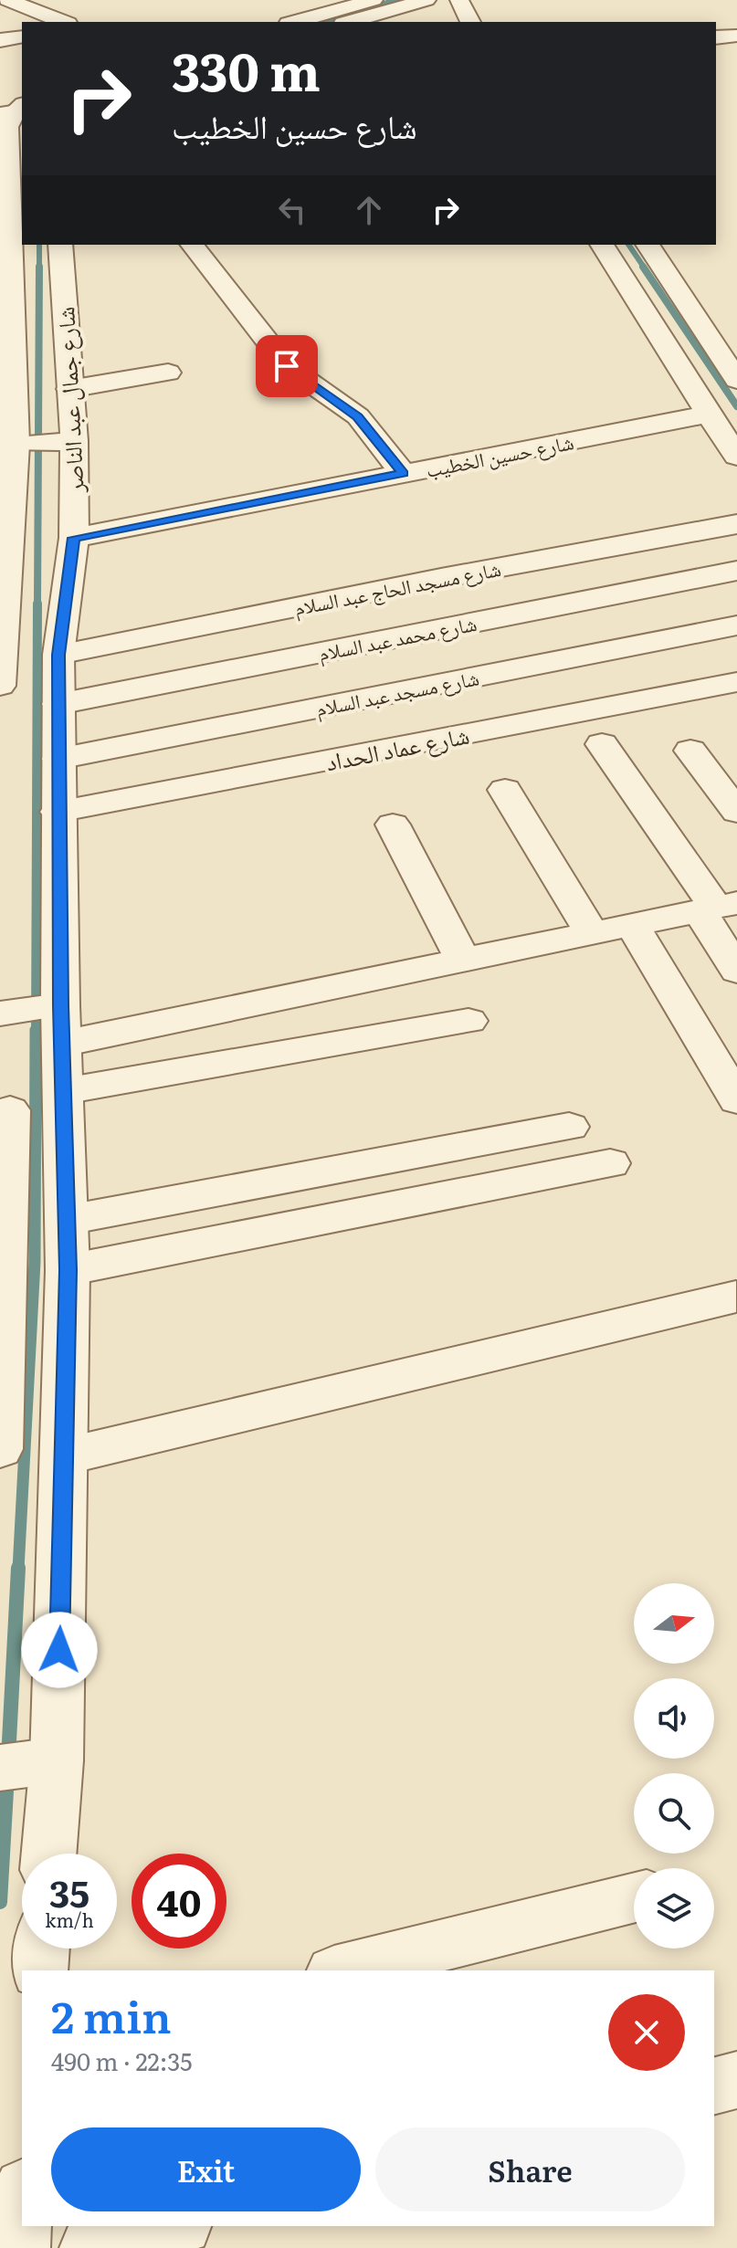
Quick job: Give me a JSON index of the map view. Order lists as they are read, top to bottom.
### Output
{
  "streets": {
    "street": [
      "شارع جمال عبد الناصر",
      "شارع حسين الخطيب",
      "شارع مسجد الحاج عبد السلام",
      "شارع محمد عبد السلام",
      "شارع مسجد عبد السلام",
      "شارع عماد الحداد"
    ]
  },
  "crossings": [
    ["شارع جمال عبد الناصر", "شارع حسين الخطيب"],
    ["شارع جمال عبد الناصر", "شارع مسجد الحاج عبد السلام"],
    ["شارع جمال عبد الناصر", "شارع محمد عبد السلام"],
    ["شارع جمال عبد الناصر", "شارع مسجد عبد السلام"],
    ["شارع جمال عبد الناصر", "شارع عماد الحداد"]
  ],
  "north": "right",
  "page": {
    "turn": ["330 m", "شارع حسين الخطيب"],
    "speed": "35 km/h",
    "limit": "40",
    "heading": ["2 min", "490 m · 22:35"],
    "buttons": ["Exit", "Share"]
  }
}
